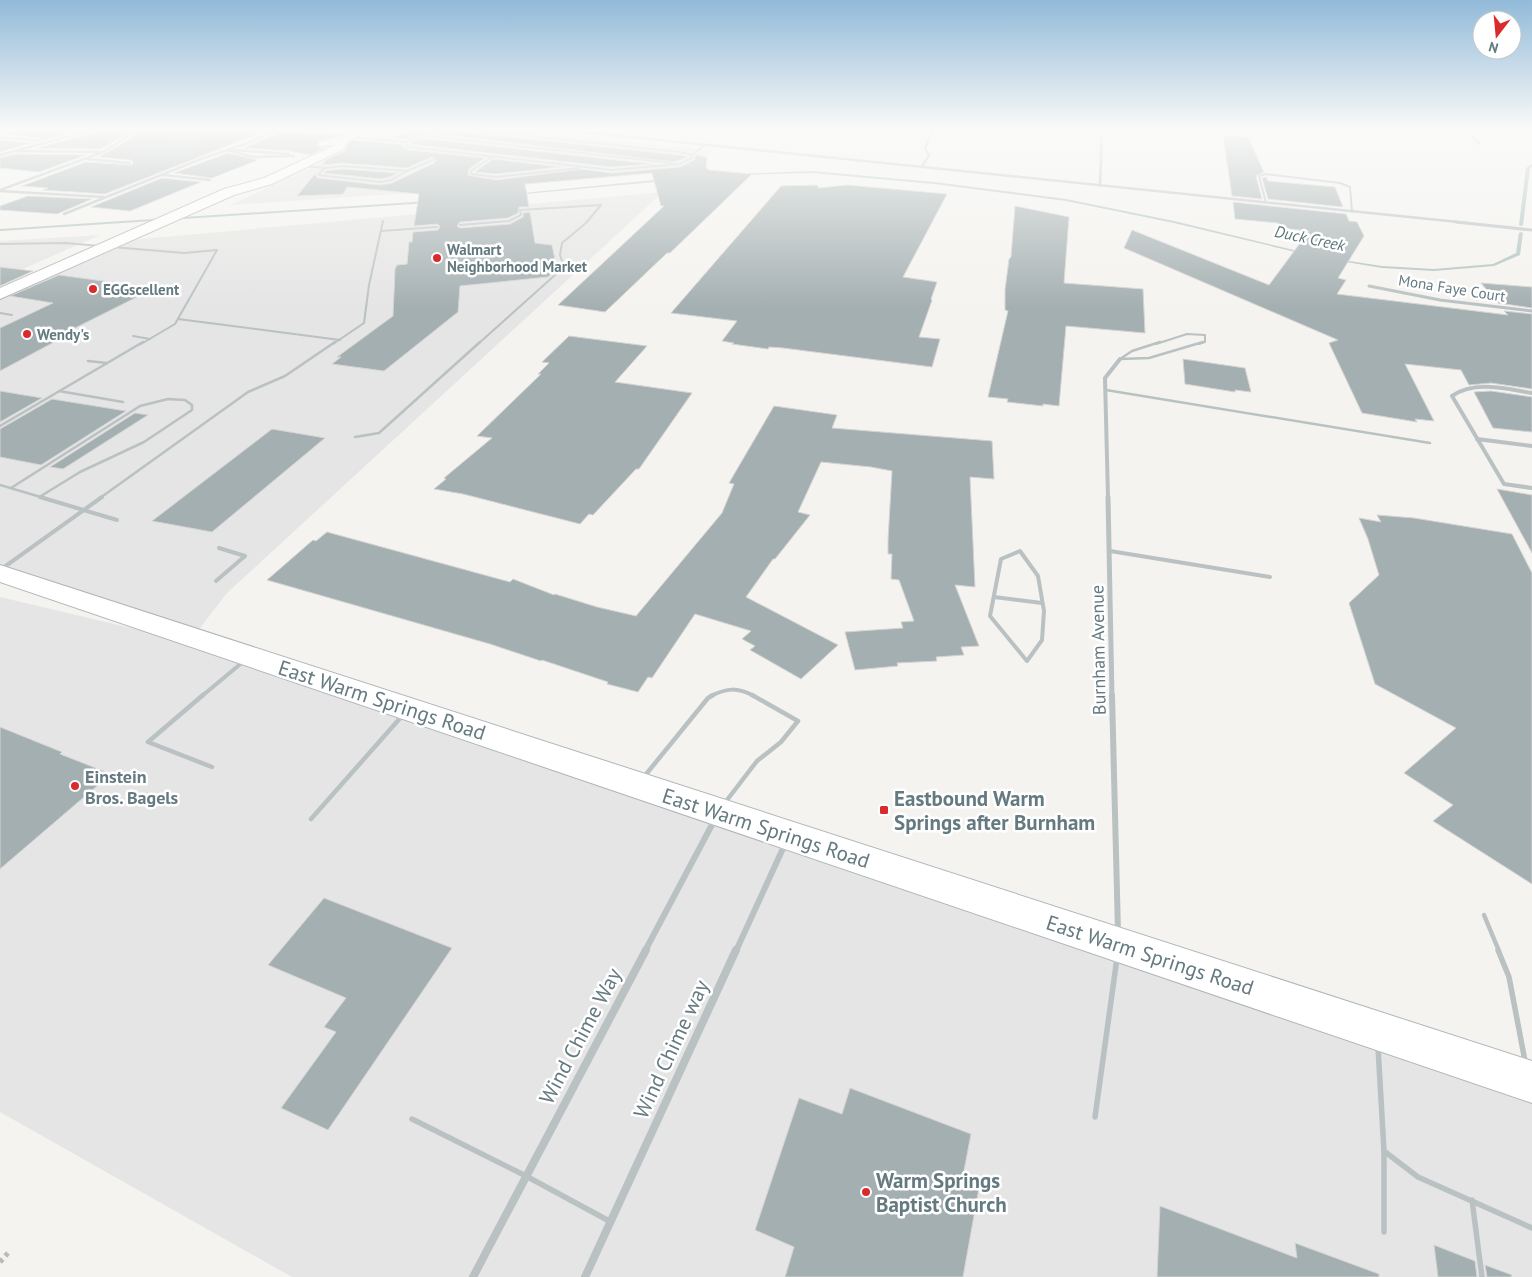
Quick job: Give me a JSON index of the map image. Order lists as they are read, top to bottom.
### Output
{
  "streets": {
    "main road": ["East Warm Springs Road"],
    "street": [
      "Mona Faye Court",
      "Burnham Avenue",
      "Wind Chime Way",
      "Wind Chime way"
    ]
  },
  "crossings": [
    ["Burnham Avenue", "East Warm Springs Road"],
    ["East Warm Springs Road", "Wind Chime Way"],
    ["East Warm Springs Road", "Wind Chime way"]
  ],
  "water": ["Duck Creek"],
  "places": {
    "other": [
      "Walmart Neighborhood Market",
      "EGGscellent",
      "Wendy's",
      "Einstein Bros. Bagels",
      "Warm Springs Baptist Church"
    ],
    "transit": ["Eastbound Warm Springs after Burnham"]
  },
  "north": "bottom"
}
